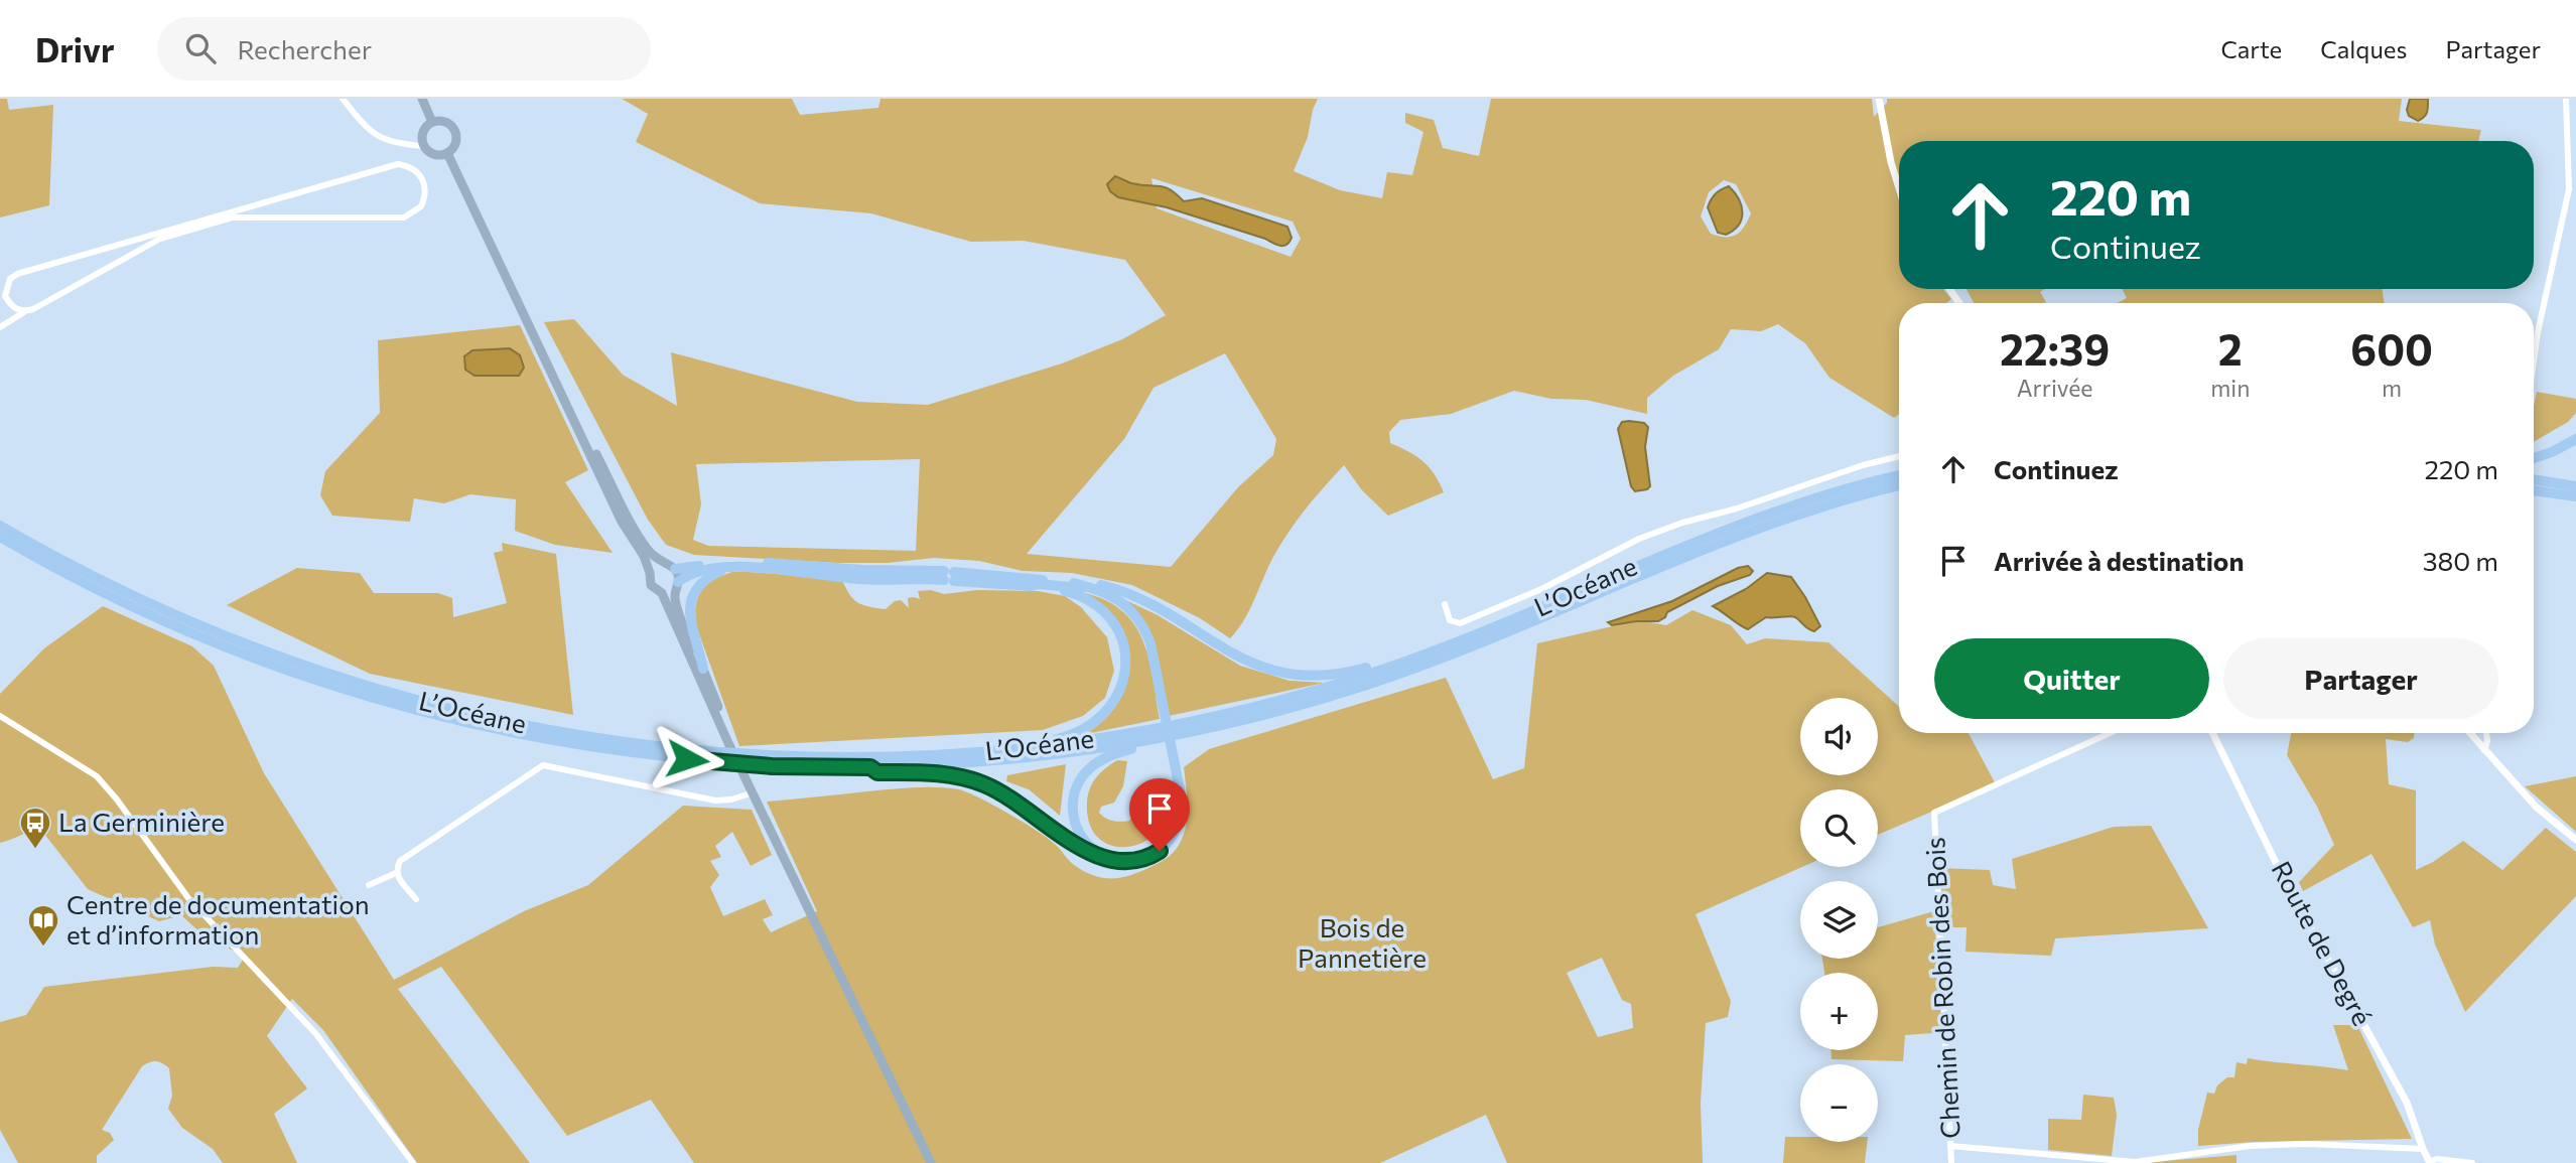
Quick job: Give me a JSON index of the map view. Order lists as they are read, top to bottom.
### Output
{
  "streets": {
    "highway": ["L’Océane"],
    "street": ["Route de Degré", "Chemin de Robin des Bois"]
  },
  "parks": ["Bois de Pannetière"],
  "places": {
    "bus stop": ["La Germinière"],
    "library": ["Centre de documentation et d’information"]
  },
  "page": {
    "header": "Drivr",
    "search": "Rechercher",
    "nav": ["Carte", "Calques", "Partager"],
    "turn": ["220 m", "Continuez"],
    "eta": [
      "22:39",
      "Arrivée",
      "2",
      "min",
      "600",
      "m"
    ],
    "list": [
      {
        "name": "Continuez",
        "value": "220 m"
      },
      {
        "name": "Arrivée à destination",
        "value": "380 m"
      }
    ],
    "buttons": ["Quitter", "Partager"],
    "map_buttons": ["+", "−"]
  }
}
